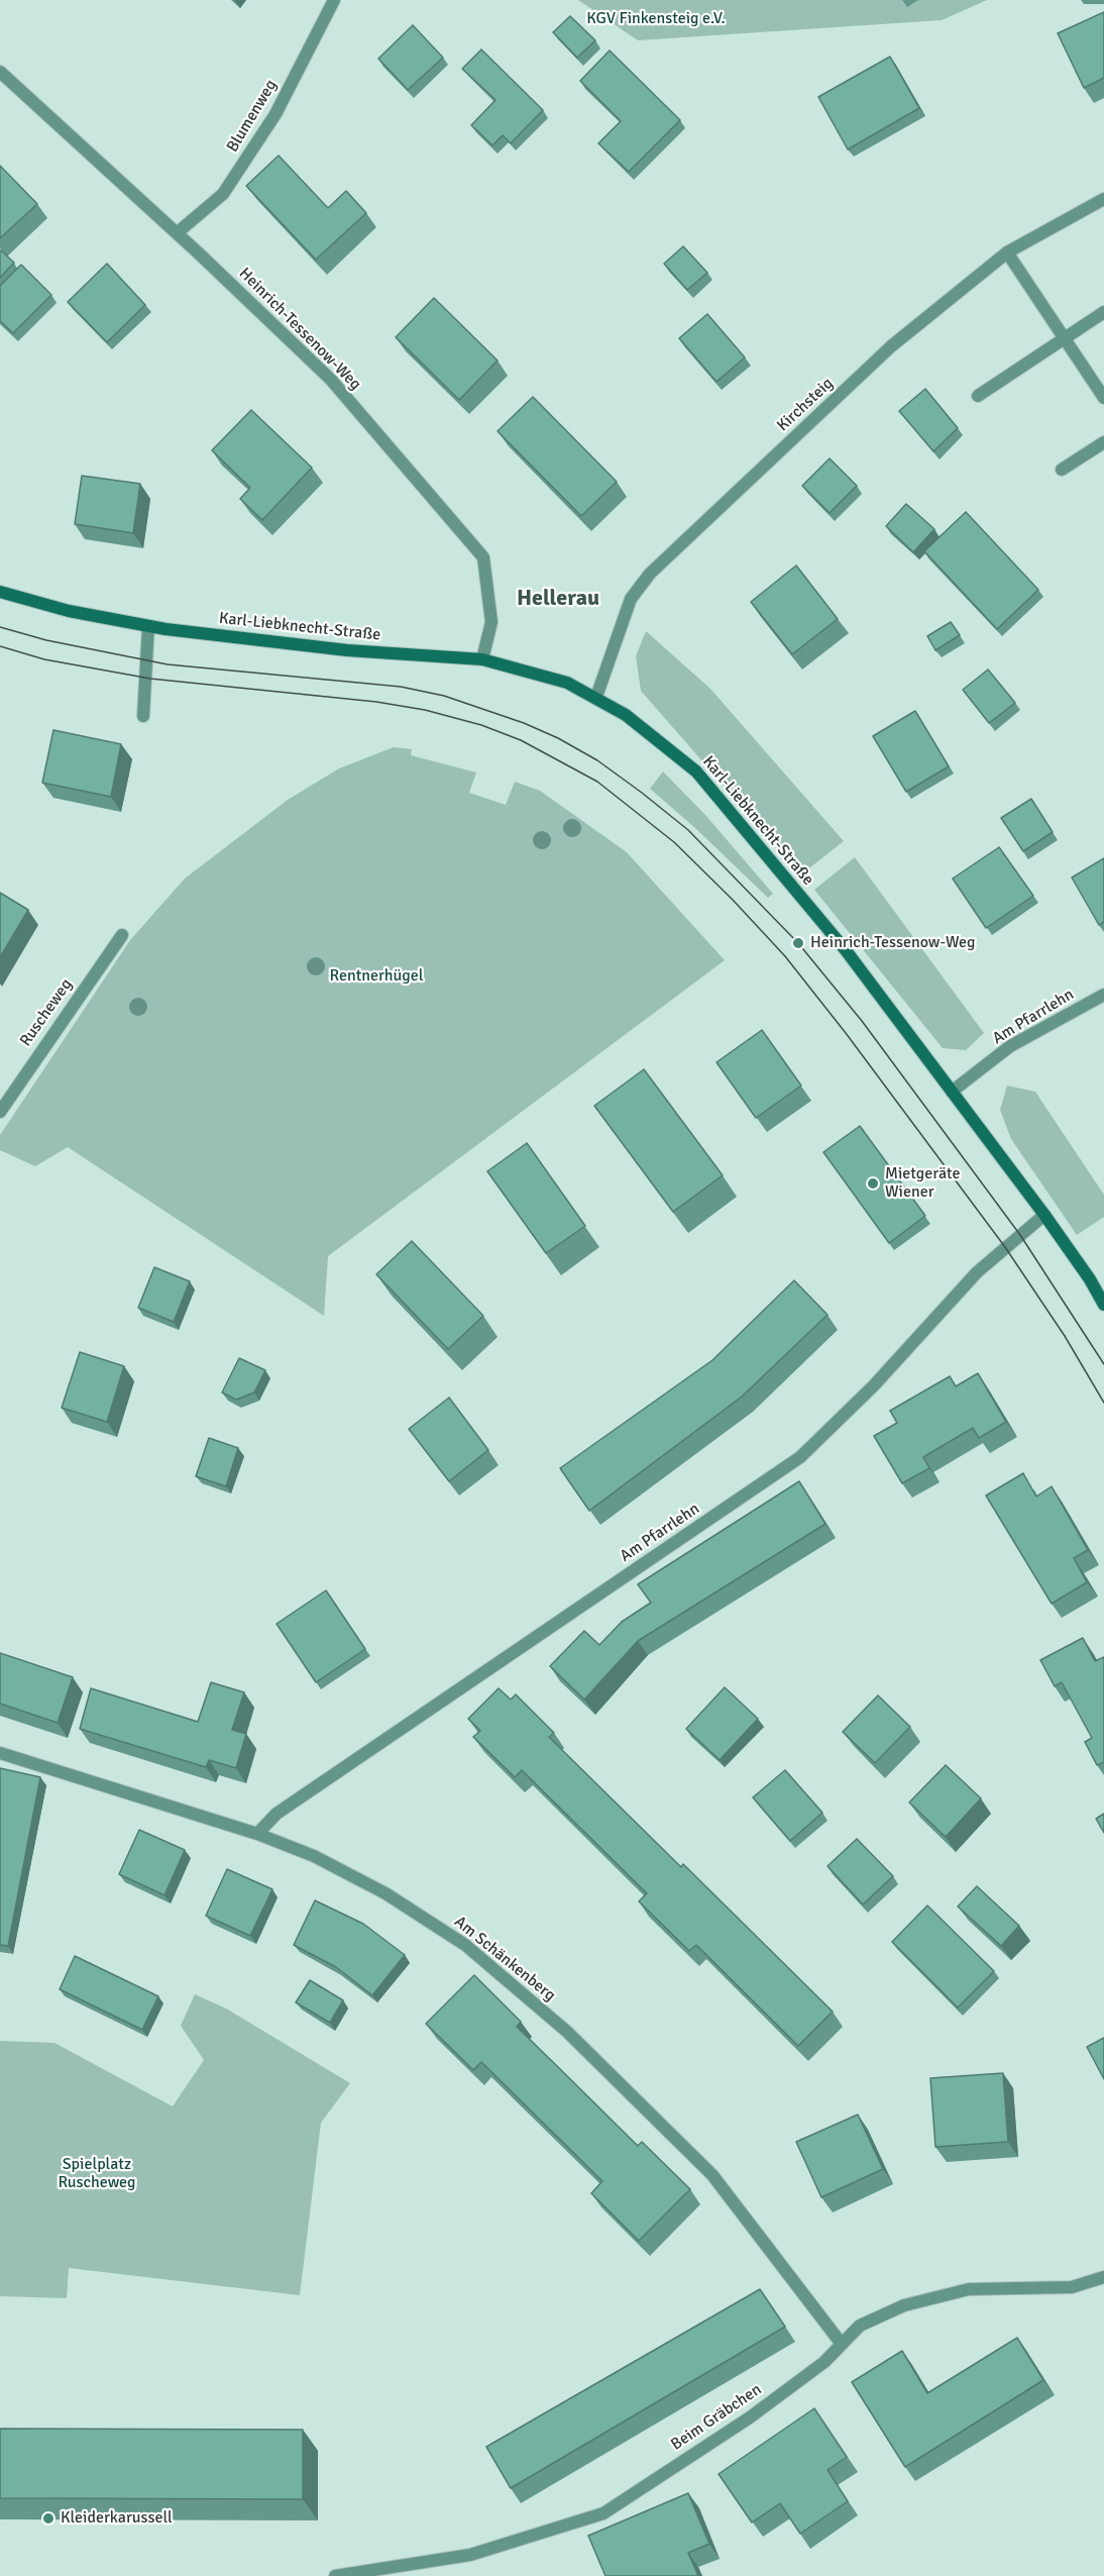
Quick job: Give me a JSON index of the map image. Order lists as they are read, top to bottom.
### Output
{
  "streets": {
    "street": [
      "Blumenweg",
      "Heinrich-Tessenow-Weg",
      "Kirchsteig",
      "Karl-Liebknecht-Straße",
      "Ruscheweg",
      "Am Pfarrlehn",
      "Am Schänkenberg",
      "Beim Gräbchen"
    ]
  },
  "crossings": [
    ["Blumenweg", "Heinrich-Tessenow-Weg"],
    ["Heinrich-Tessenow-Weg", "Karl-Liebknecht-Straße"],
    ["Kirchsteig", "Karl-Liebknecht-Straße"],
    ["Karl-Liebknecht-Straße", "Am Pfarrlehn"],
    ["Am Pfarrlehn", "Am Schänkenberg"],
    ["Am Schänkenberg", "Beim Gräbchen"]
  ],
  "districts": ["Hellerau"],
  "parks": ["KGV Finkensteig e.V.", "Rentnerhügel", "Spielplatz Ruscheweg"],
  "places": ["Heinrich-Tessenow-Weg", "Mietgeräte Wiener", "Kleiderkarussell"]
}
